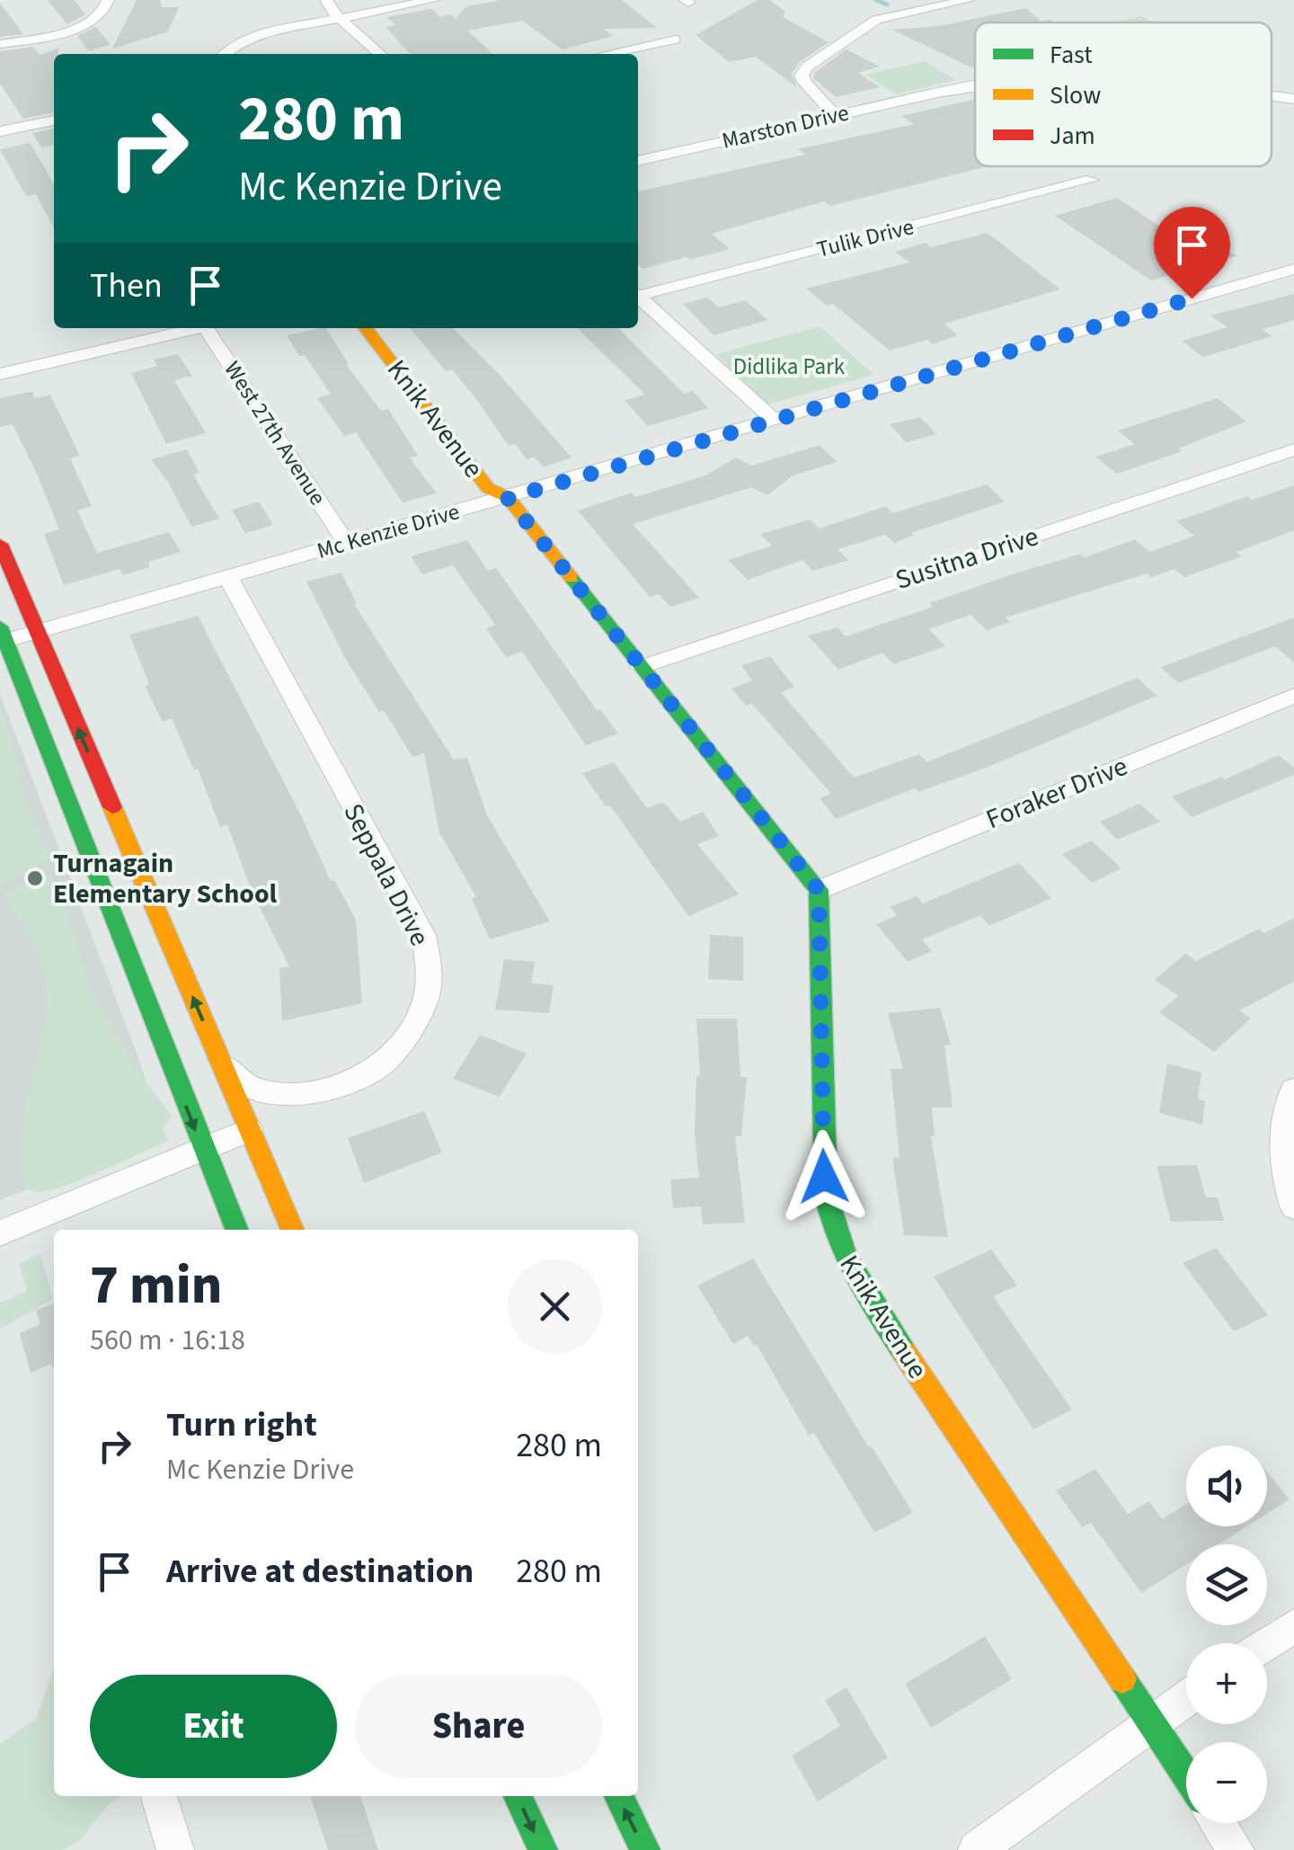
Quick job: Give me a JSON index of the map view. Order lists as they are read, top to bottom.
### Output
{
  "streets": {
    "street": [
      "Marston Drive",
      "Tulik Drive",
      "Knik Avenue",
      "West 27th Avenue",
      "Mc Kenzie Drive",
      "Susitna Drive",
      "Foraker Drive",
      "Seppala Drive"
    ]
  },
  "crossings": [
    ["Knik Avenue", "Mc Kenzie Drive"],
    ["Knik Avenue", "Susitna Drive"],
    ["Knik Avenue", "Foraker Drive"],
    ["West 27th Avenue", "Mc Kenzie Drive"],
    ["Mc Kenzie Drive", "Seppala Drive"]
  ],
  "parks": ["Didlika Park"],
  "places": ["Turnagain Elementary School"],
  "legend": ["Fast", "Slow", "Jam"],
  "page": {
    "turn": ["280 m", "Mc Kenzie Drive"],
    "then": "Then",
    "heading": ["7 min", "560 m · 16:18"],
    "list": [
      {
        "name": "Turn right",
        "note": "Mc Kenzie Drive",
        "value": "280 m"
      },
      {
        "name": "Arrive at destination",
        "value": "280 m"
      }
    ],
    "map_buttons": ["+", "−"],
    "buttons": ["Exit", "Share"]
  }
}
